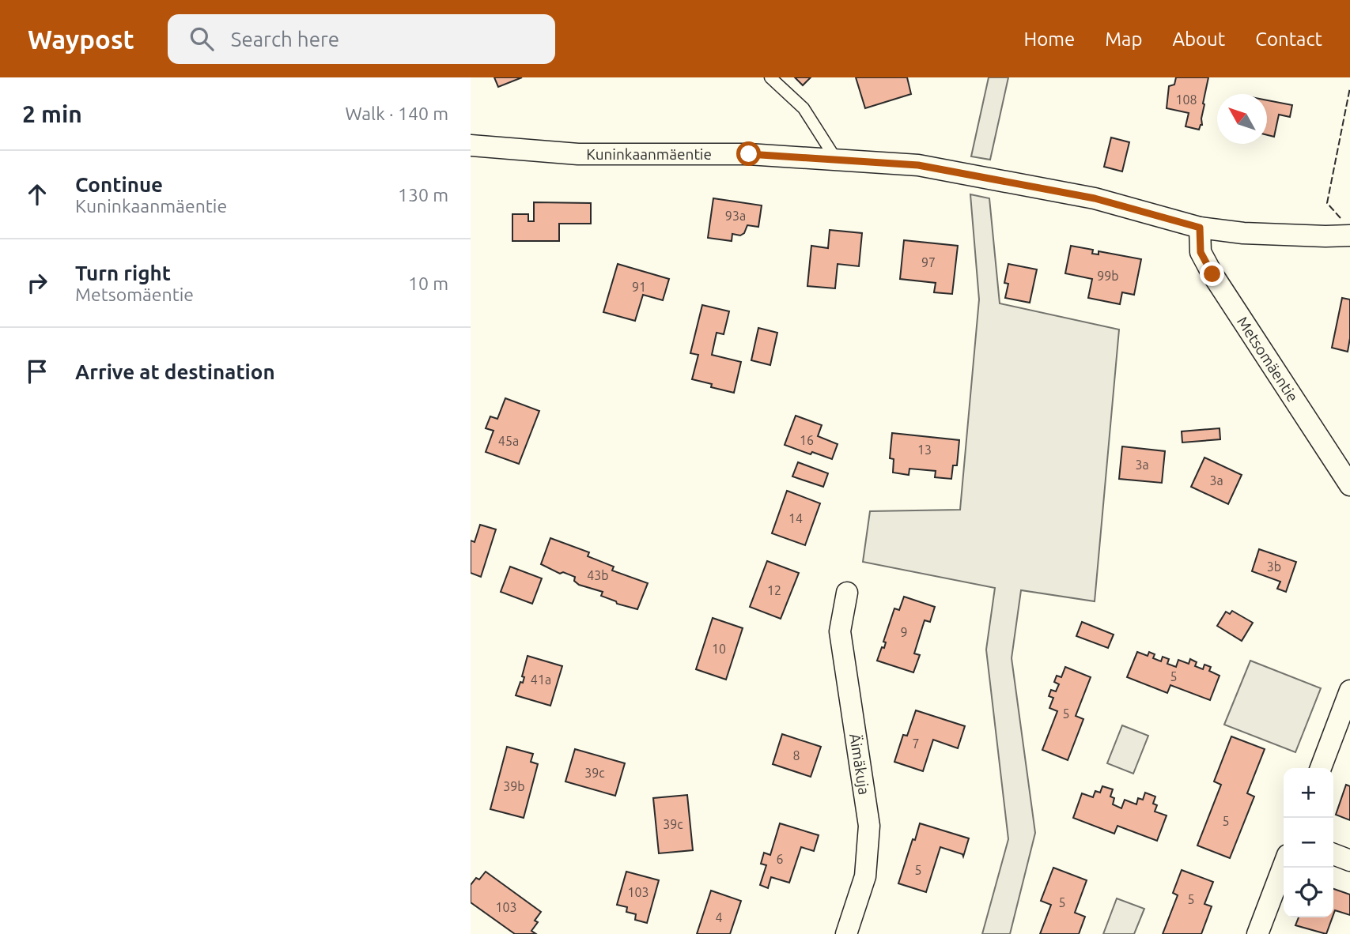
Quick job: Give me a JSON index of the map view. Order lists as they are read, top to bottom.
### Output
{
  "streets": {
    "street": ["Kuninkaanmäentie", "Metsomäentie", "Äimäkuja"]
  },
  "crossings": [
    ["Kuninkaanmäentie", "Metsomäentie"]
  ],
  "house_numbers": [
    "108",
    "93a",
    "97",
    "99b",
    "91",
    "16",
    "45a",
    "13",
    "3a",
    "3a",
    "14",
    "3b",
    "43b",
    "12",
    "9",
    "10",
    "5",
    "41a",
    "5",
    "7",
    "8",
    "39c",
    "39b",
    "5",
    "39c",
    "6",
    "5",
    "103",
    "5",
    "5",
    "103",
    "4"
  ],
  "north": "top left",
  "page": {
    "header": "Waypost",
    "search": "Search here",
    "nav": [
      "Home",
      "Map",
      "About",
      "Contact"
    ],
    "heading": ["2 min", "Walk · 140 m"],
    "list": [
      ["Continue", "Kuninkaanmäentie", "130 m"],
      ["Turn right", "Metsomäentie", "10 m"],
      "Arrive at destination"
    ],
    "map_buttons": ["+", "−"]
  }
}
